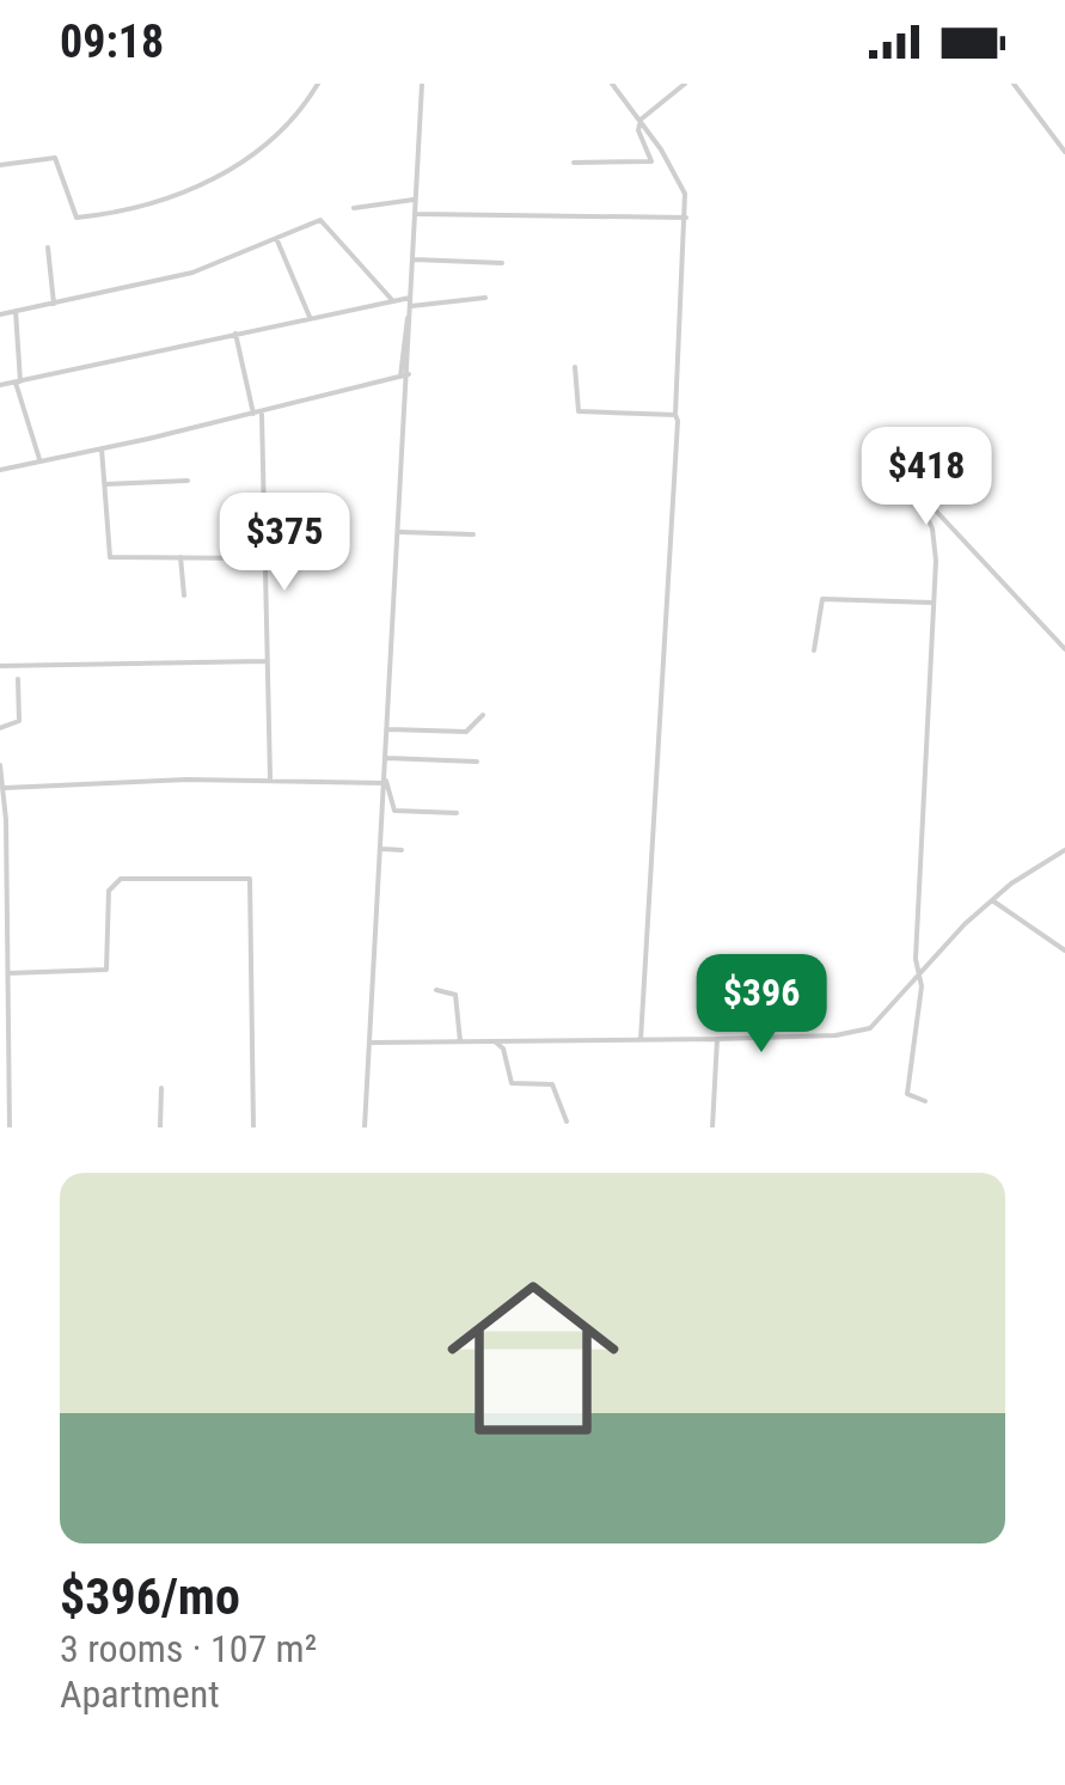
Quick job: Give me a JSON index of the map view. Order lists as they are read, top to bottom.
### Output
{
  "page": {
    "status": "09:18",
    "price": ["$418", "$375", "$396"],
    "list": [
      {
        "name": "$396/mo",
        "note": "3 rooms · 107 m² · Apartment"
      }
    ]
  }
}
